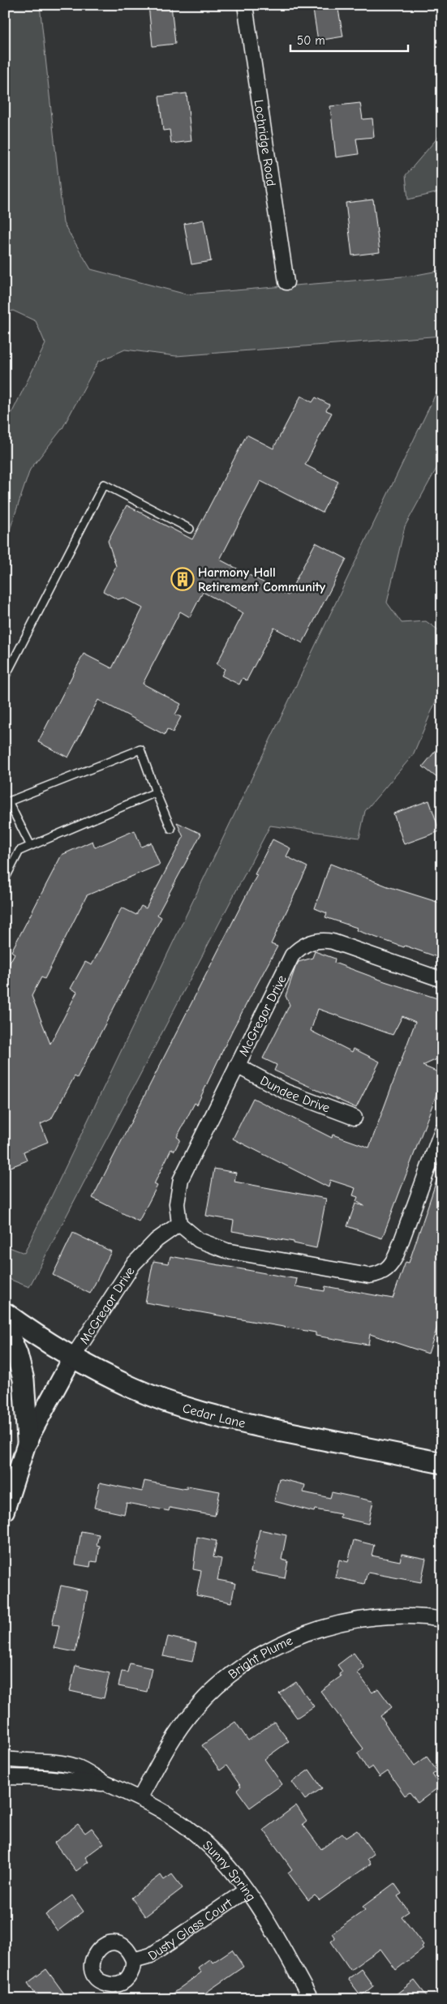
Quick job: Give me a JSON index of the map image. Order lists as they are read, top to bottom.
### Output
{
  "streets": {
    "main road": ["Cedar Lane"],
    "street": [
      "Lochridge Road",
      "McGregor Drive",
      "Dundee Drive",
      "Bright Plume",
      "Sunny Spring",
      "Dusty Glass Court"
    ]
  },
  "crossings": [
    ["McGregor Drive", "Dundee Drive"],
    ["McGregor Drive", "Cedar Lane"],
    ["Bright Plume", "Sunny Spring"],
    ["Sunny Spring", "Dusty Glass Court"]
  ],
  "places": {
    "building": ["Harmony Hall Retirement Community"]
  },
  "scale_bar": "50 m"
}
